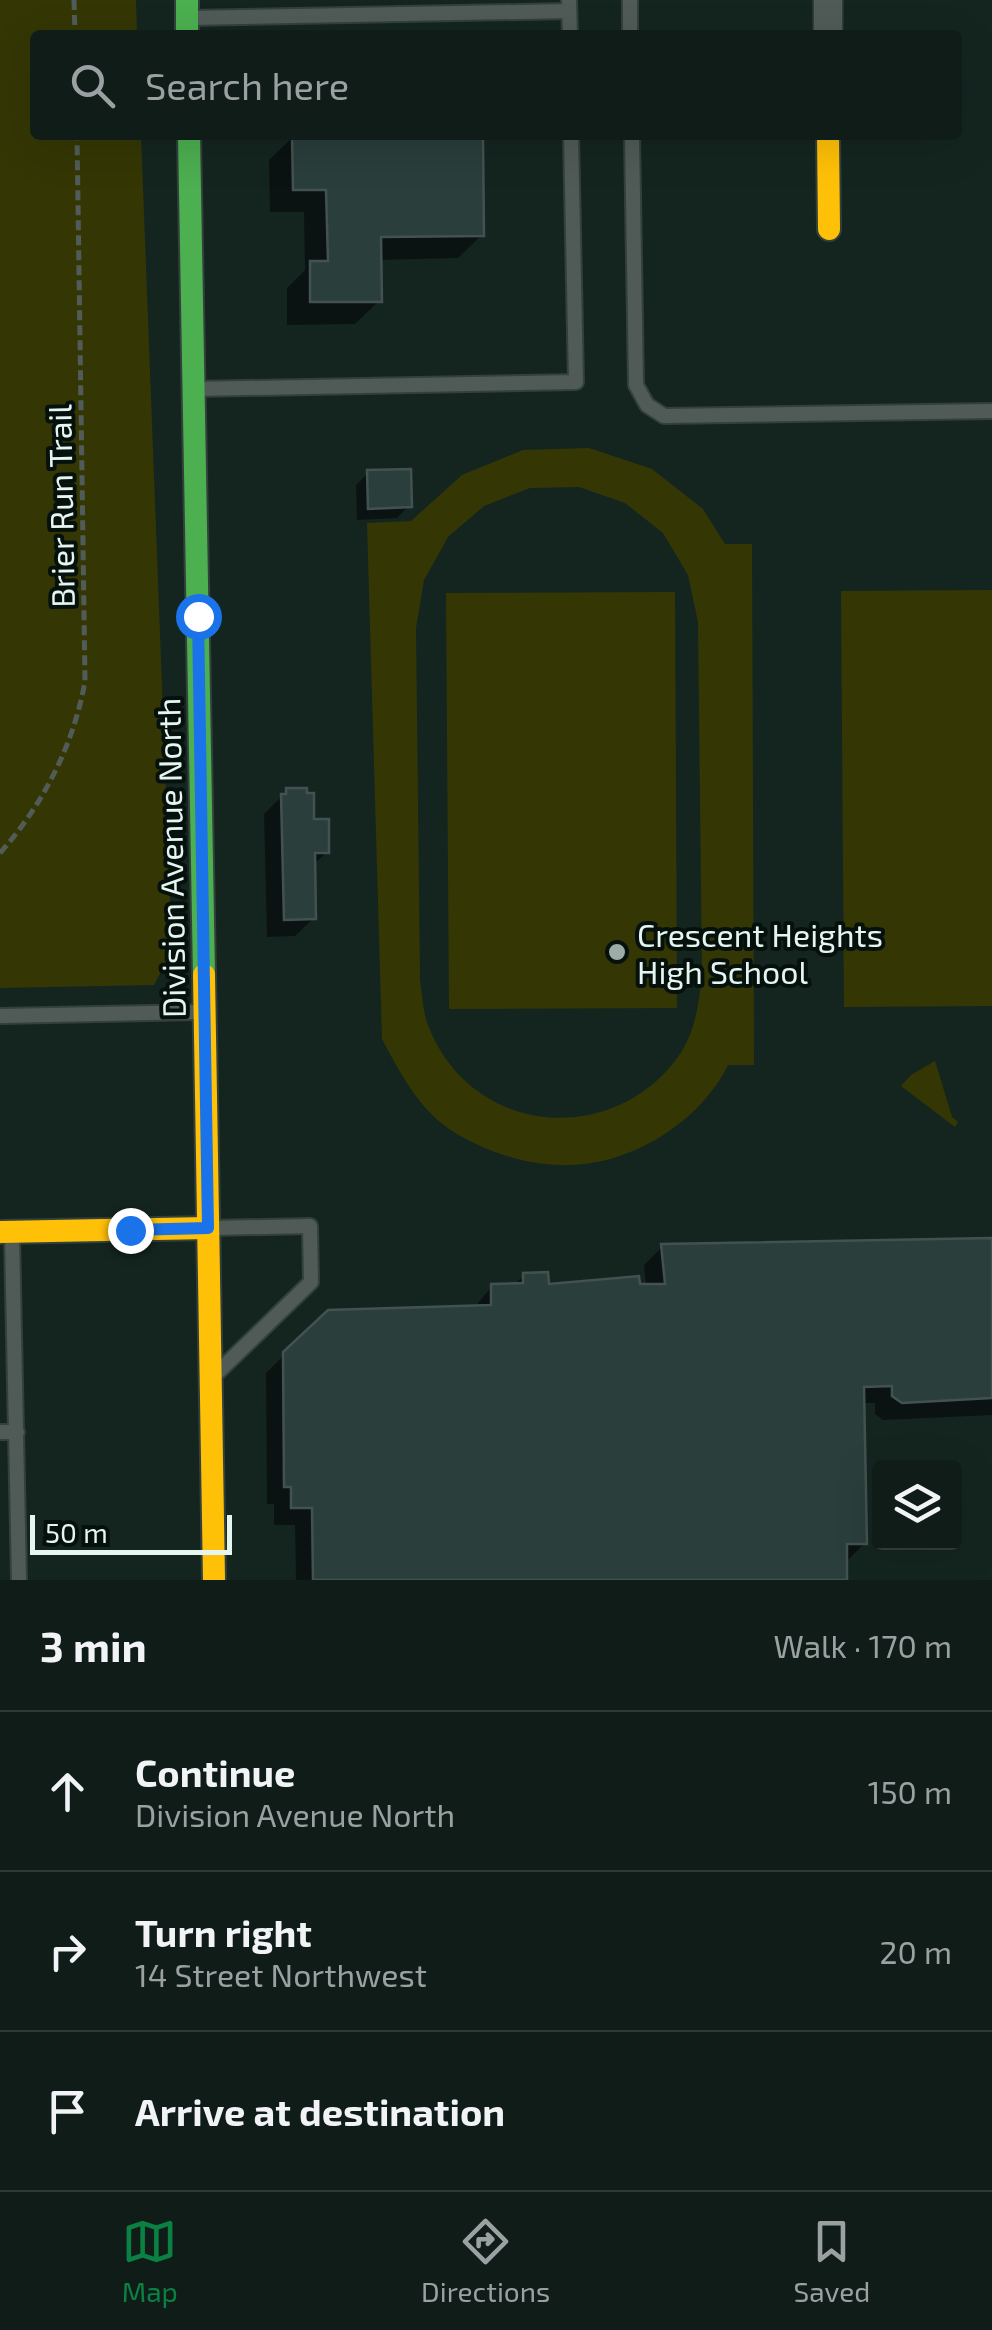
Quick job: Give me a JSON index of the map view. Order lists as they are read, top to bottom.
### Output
{
  "streets": {
    "main road": ["Division Avenue North"],
    "path": ["Brier Run Trail"]
  },
  "places": ["Crescent Heights High School"],
  "scale_bar": "50 m",
  "page": {
    "search": "Search here",
    "scale": "50 m",
    "heading": ["3 min", "Walk · 170 m"],
    "list": [
      ["Continue", "Division Avenue North", "150 m"],
      ["Turn right", "14 Street Northwest", "20 m"],
      "Arrive at destination"
    ],
    "nav": ["Map", "Directions", "Saved"]
  }
}
